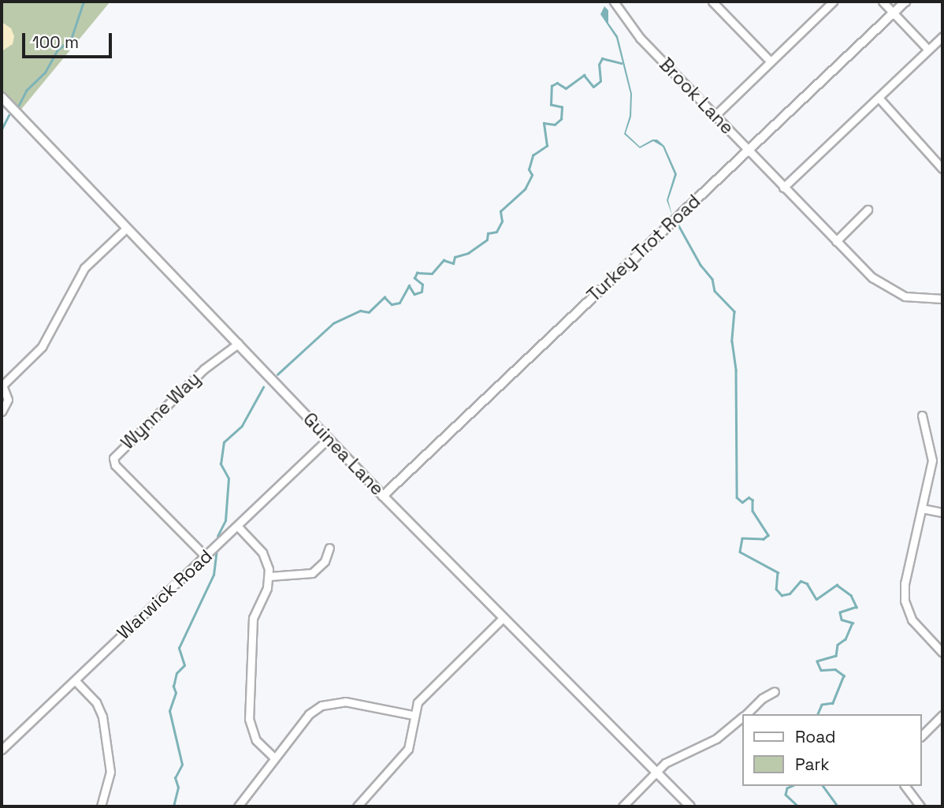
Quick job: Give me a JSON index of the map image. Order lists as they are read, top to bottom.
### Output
{
  "streets": {
    "street": [
      "Brook Lane",
      "Turkey Trot Road",
      "Wynne Way",
      "Guinea Lane",
      "Warwick Road"
    ]
  },
  "crossings": [
    ["Brook Lane", "Turkey Trot Road"],
    ["Turkey Trot Road", "Guinea Lane"],
    ["Wynne Way", "Guinea Lane"],
    ["Wynne Way", "Warwick Road"],
    ["Guinea Lane", "Warwick Road"]
  ],
  "legend": ["Road", "Park"],
  "scale_bar": "100 m"
}
